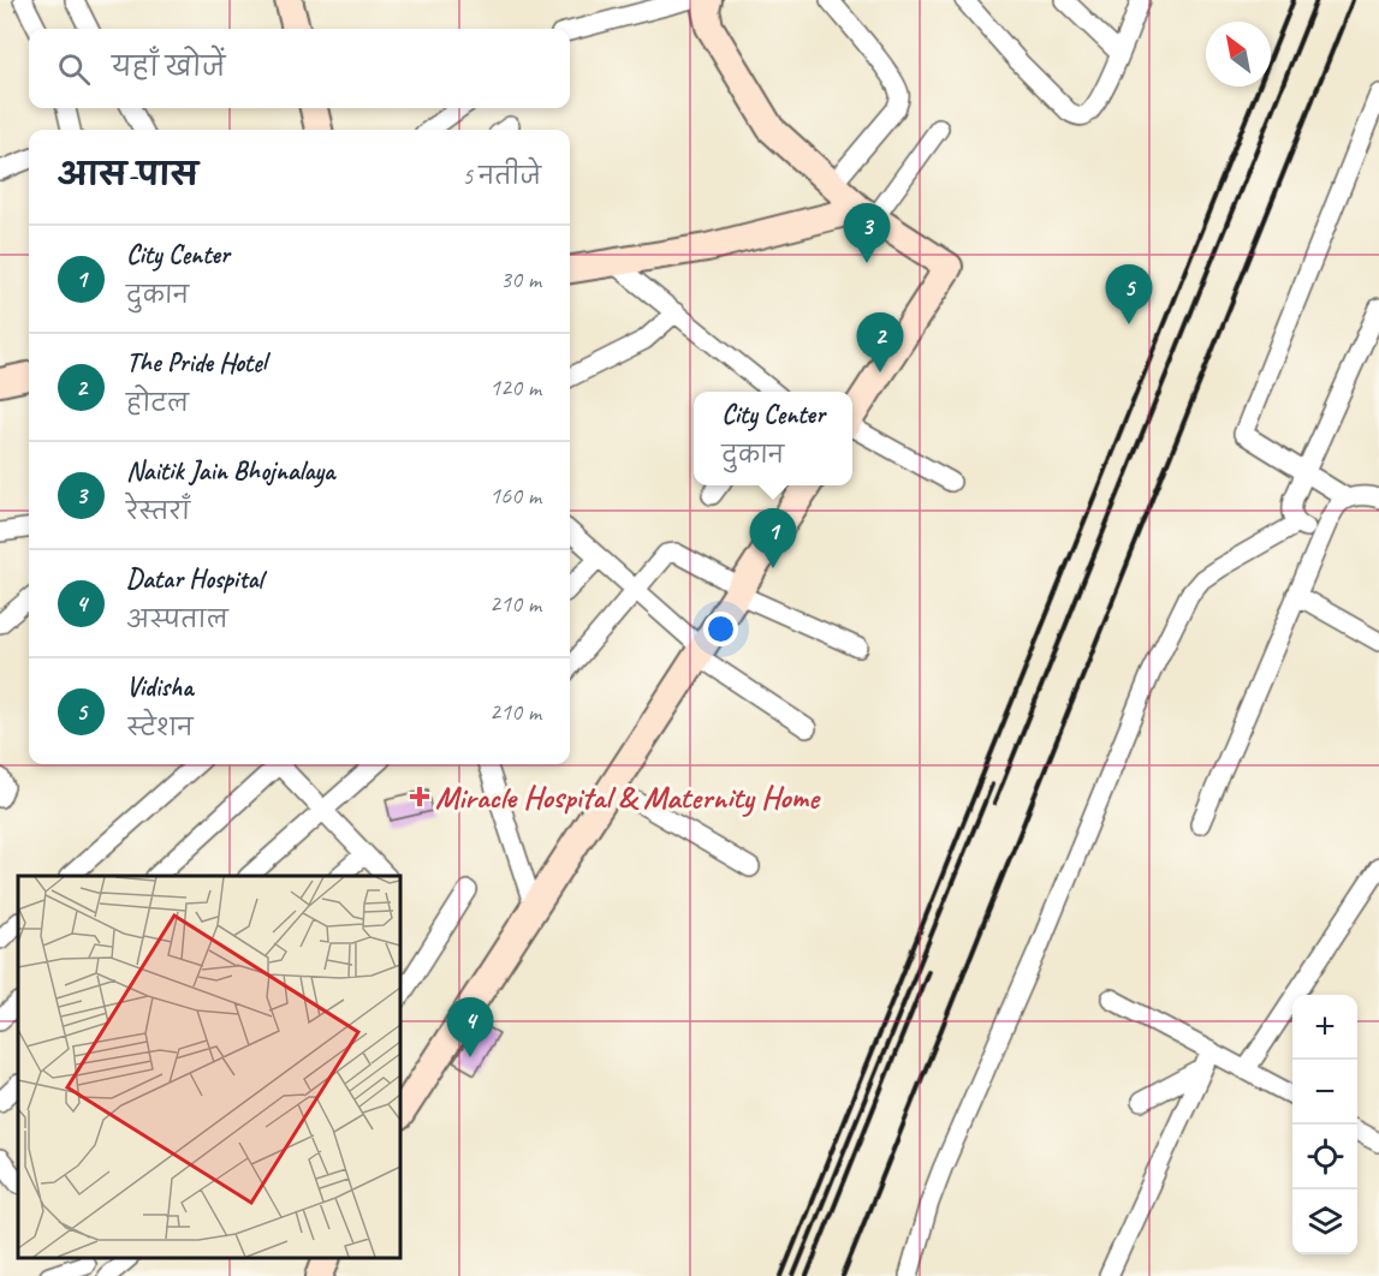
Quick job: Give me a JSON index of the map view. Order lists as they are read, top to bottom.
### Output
{
  "places": {
    "health": ["Miracle Hospital & Maternity Home"]
  },
  "north": "top left",
  "page": {
    "search": "यहाँ खोजें",
    "heading": ["आस-पास", "5 नतीजे"],
    "pins": [
      "3",
      "5",
      "2",
      "1",
      "4"
    ],
    "list": [
      {
        "mark": "1",
        "name": "City Center",
        "note": "दुकान",
        "value": "30 m"
      },
      {
        "mark": "2",
        "name": "The Pride Hotel",
        "note": "होटल",
        "value": "120 m"
      },
      {
        "mark": "3",
        "name": "Naitik Jain Bhojnalaya",
        "note": "रेस्तराँ",
        "value": "160 m"
      },
      {
        "mark": "4",
        "name": "Datar Hospital",
        "note": "अस्पताल",
        "value": "210 m"
      },
      {
        "mark": "5",
        "name": "Vidisha",
        "note": "स्टेशन",
        "value": "210 m"
      }
    ],
    "popup": ["City Center", "दुकान"],
    "map_buttons": ["+", "−"]
  }
}
